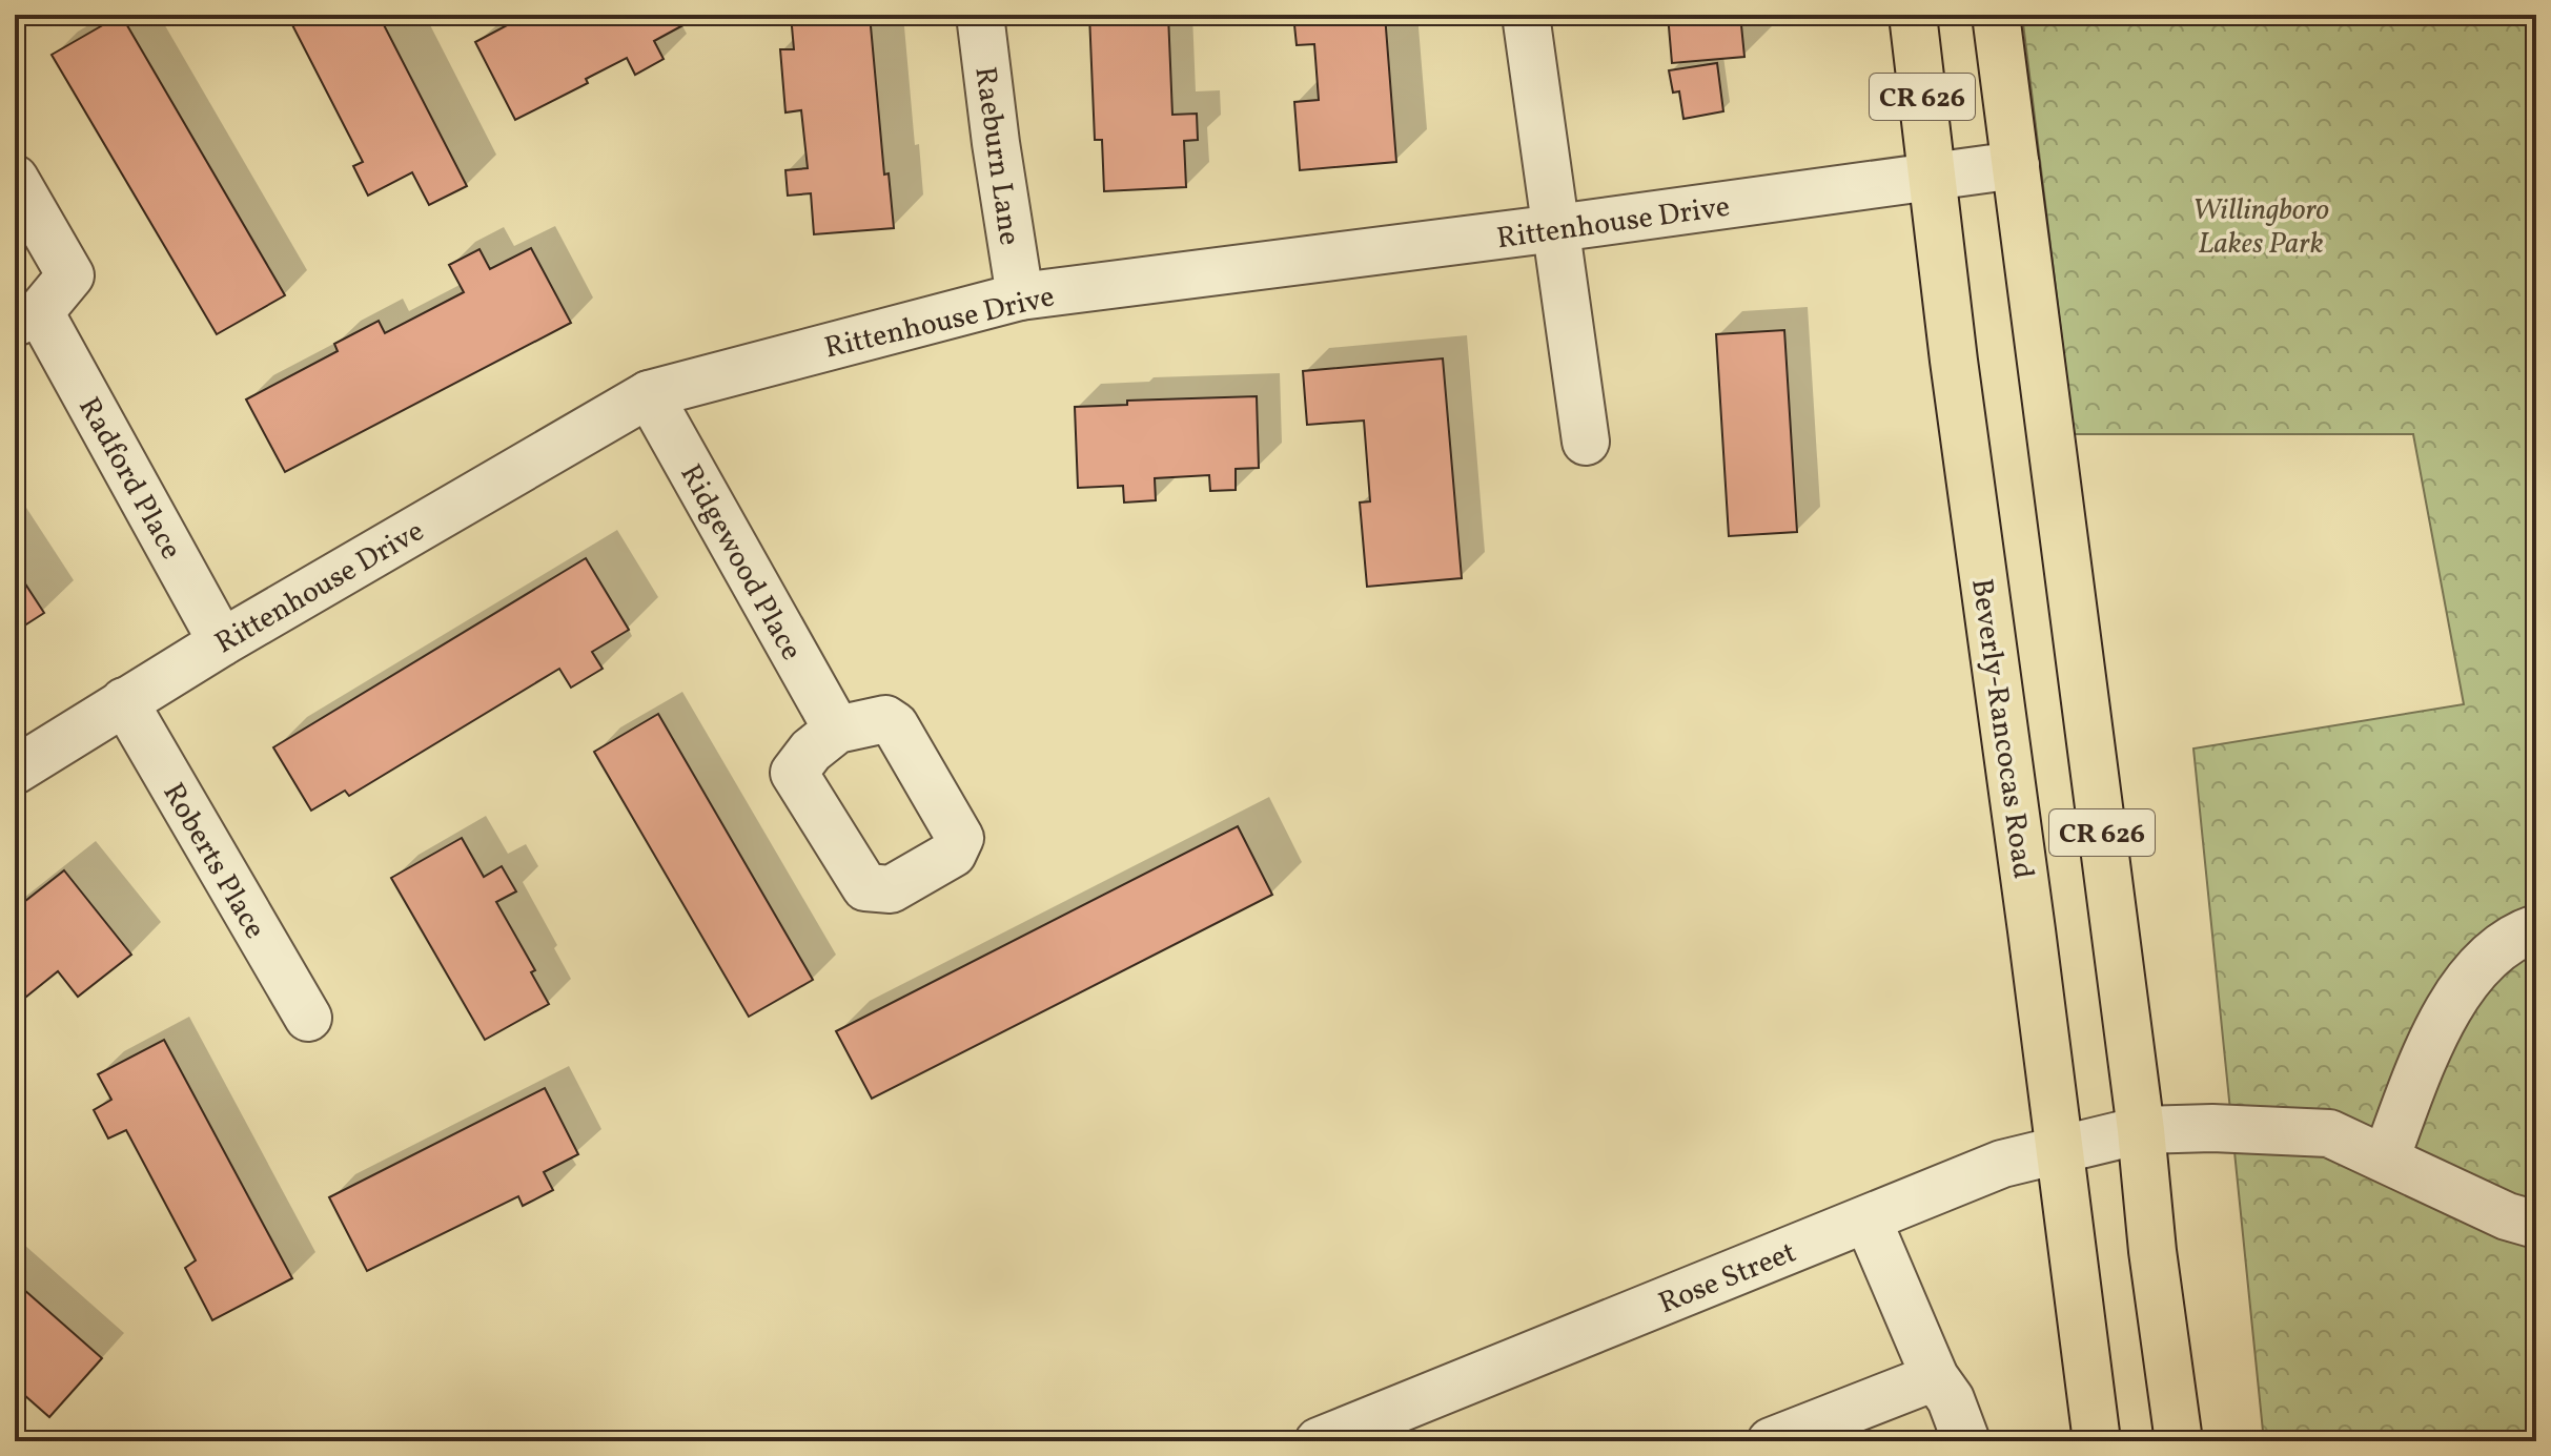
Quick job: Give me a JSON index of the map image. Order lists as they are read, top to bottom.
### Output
{
  "streets": {
    "main road": ["CR 626", "Beverly-Rancocas Road"],
    "street": [
      "Raeburn Lane",
      "Rittenhouse Drive",
      "Radford Place",
      "Ridgewood Place",
      "Roberts Place",
      "Rose Street"
    ]
  },
  "crossings": [
    ["CR 626", "Rittenhouse Drive"],
    ["CR 626", "Rose Street"],
    ["Raeburn Lane", "Rittenhouse Drive"],
    ["Rittenhouse Drive", "Radford Place"],
    ["Rittenhouse Drive", "Ridgewood Place"],
    ["Rittenhouse Drive", "Beverly-Rancocas Road"],
    ["Rittenhouse Drive", "Roberts Place"],
    ["Beverly-Rancocas Road", "Rose Street"]
  ],
  "parks": ["Willingboro Lakes Park"]
}
